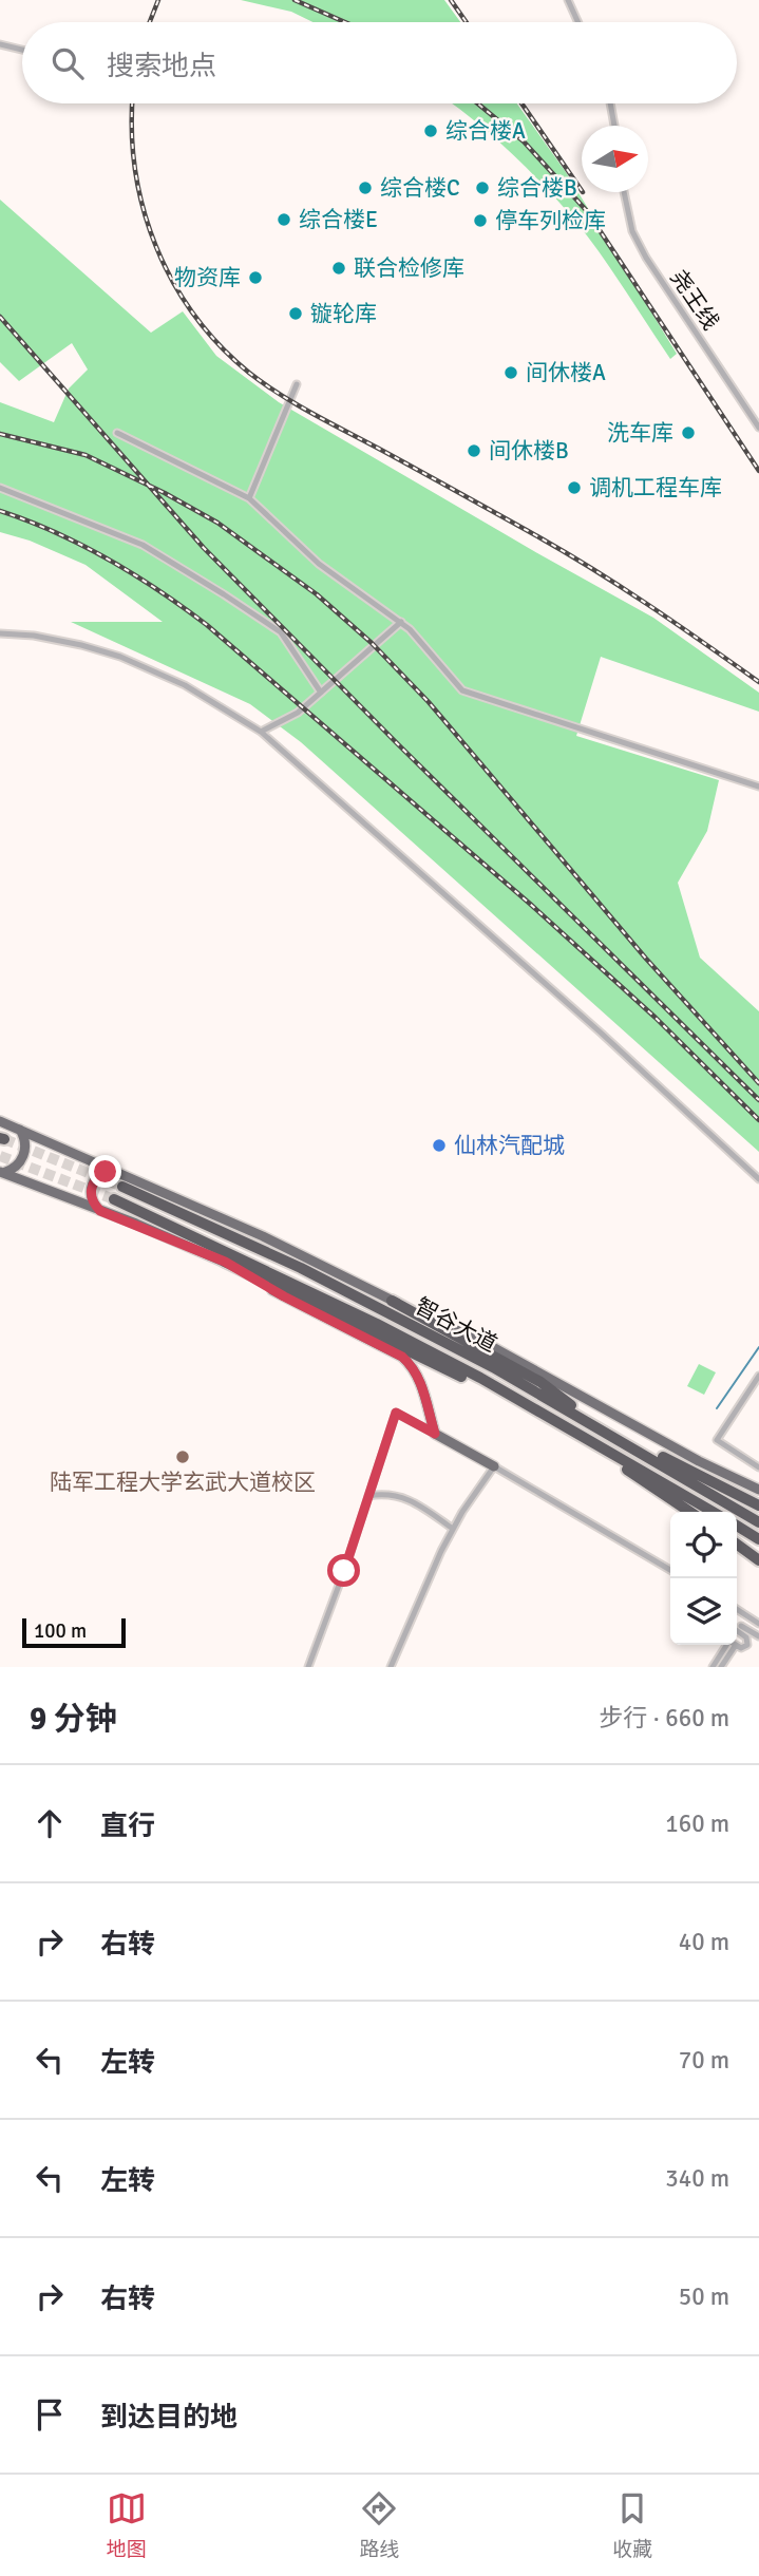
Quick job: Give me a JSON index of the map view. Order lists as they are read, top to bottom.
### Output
{
  "streets": {
    "highway": ["智谷大道"],
    "street": ["尧王线"]
  },
  "places": [
    "综合楼A",
    "综合楼C",
    "综合楼B",
    "综合楼E",
    "停车列检库",
    "联合检修库",
    "物资库",
    "镟轮库",
    "间休楼A",
    "洗车库",
    "间休楼B",
    "调机工程车库",
    "仙林汽配城",
    "陆军工程大学玄武大道校区"
  ],
  "scale_bar": "100 m",
  "north": "right",
  "page": {
    "search": "搜索地点",
    "scale": "100 m",
    "heading": ["9 分钟", "步行 · 660 m"],
    "list": [
      ["直行", "160 m"],
      ["右转", "40 m"],
      ["左转", "70 m"],
      ["左转", "340 m"],
      ["右转", "50 m"],
      "到达目的地"
    ],
    "nav": ["地图", "路线", "收藏"]
  }
}
